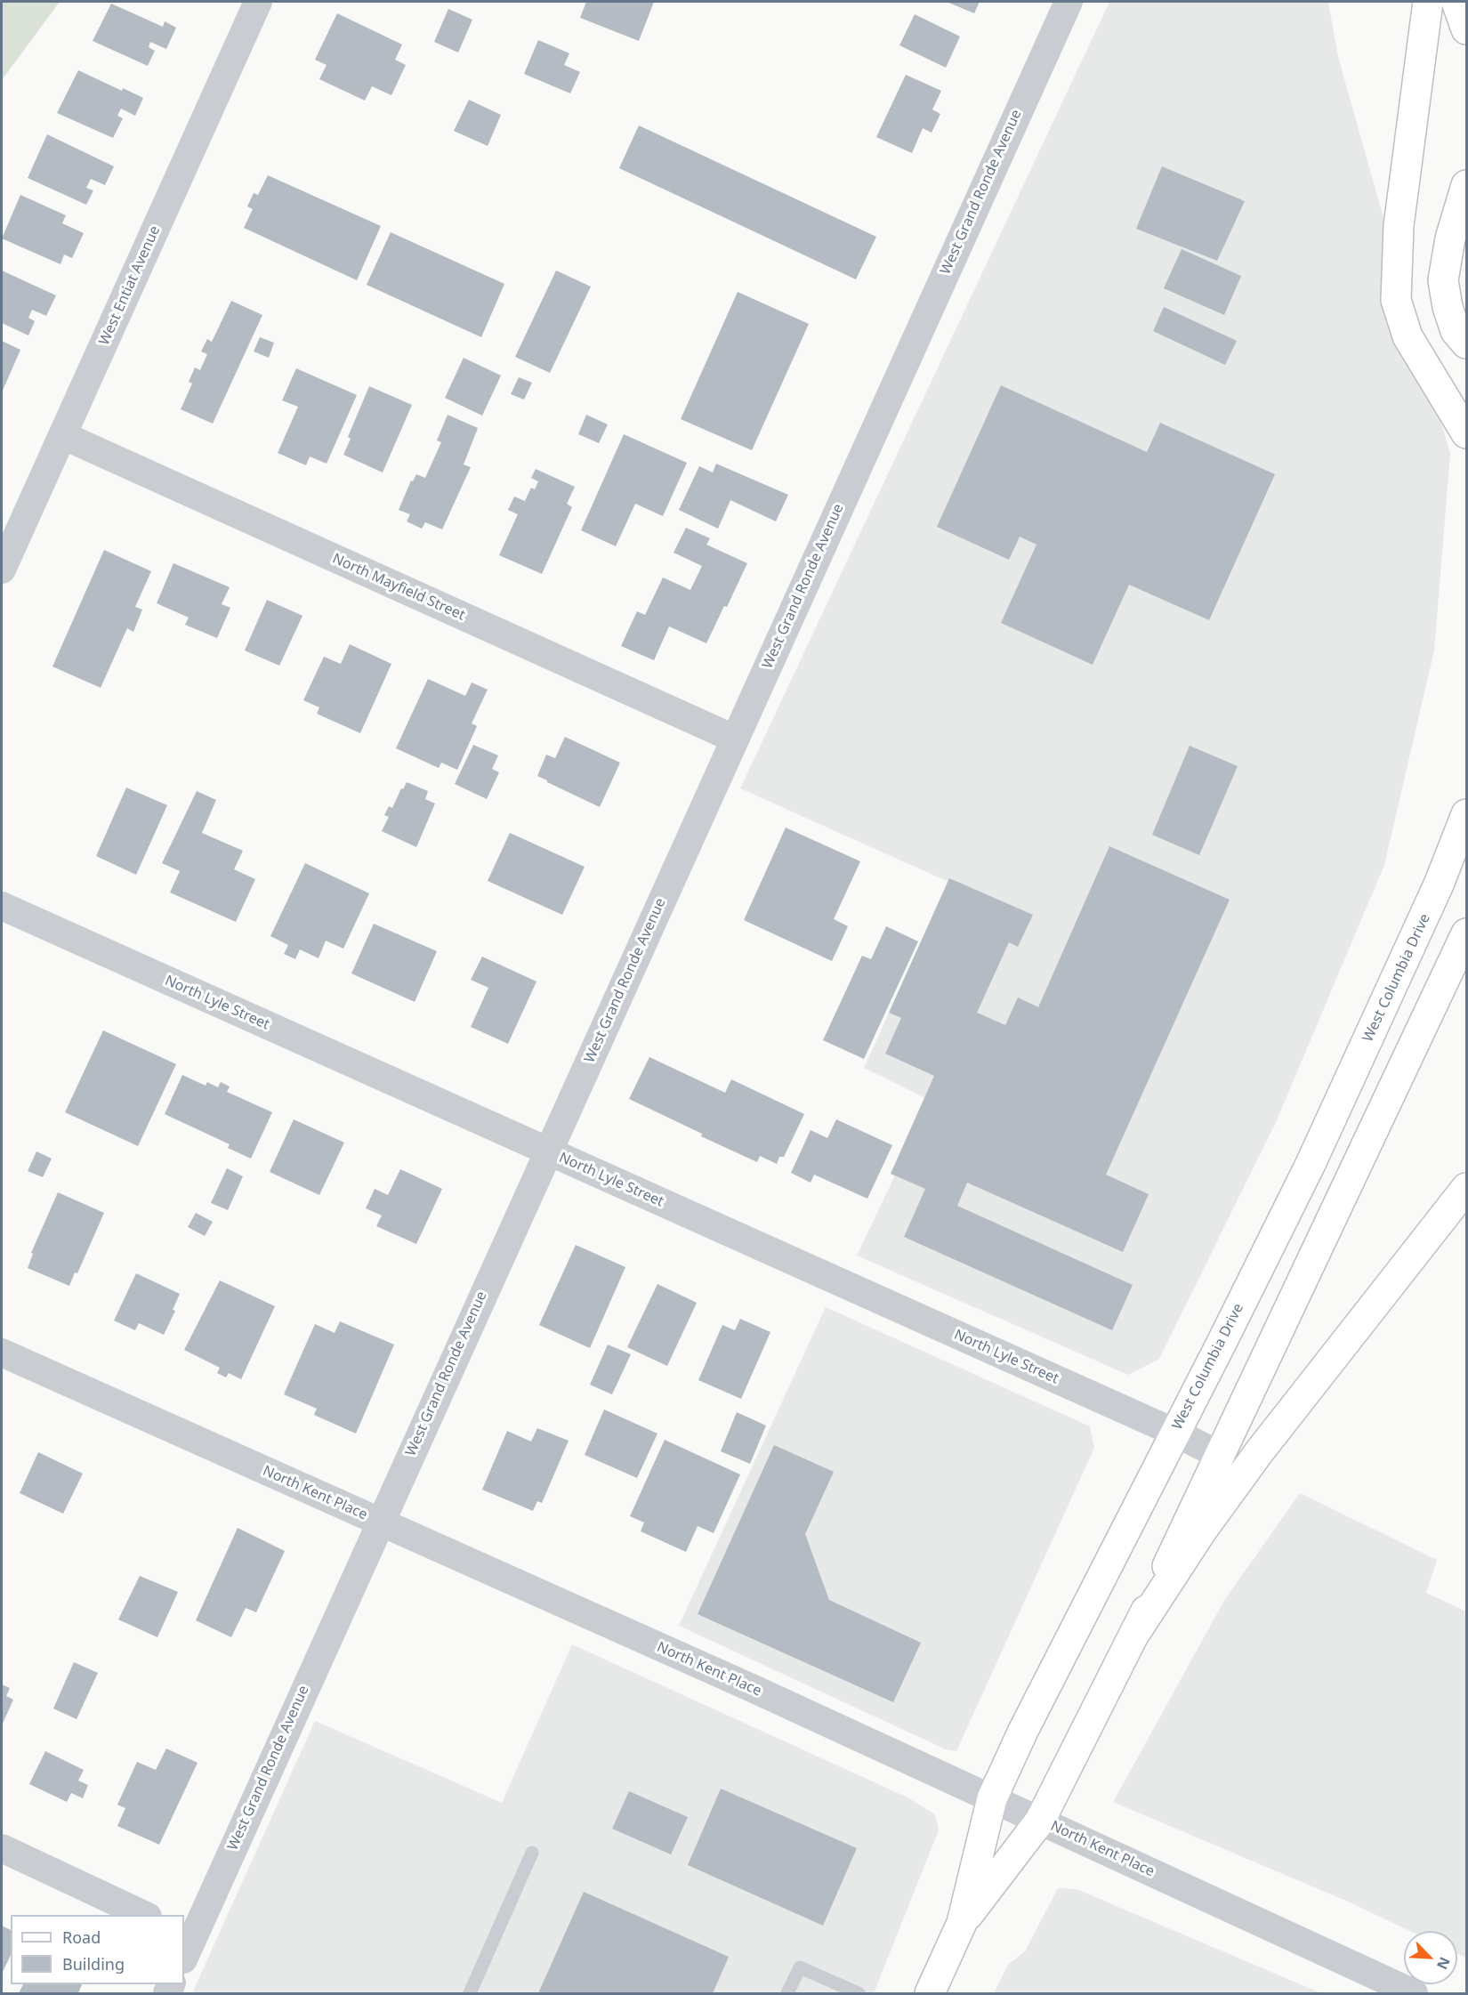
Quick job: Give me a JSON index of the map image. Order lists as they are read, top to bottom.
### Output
{
  "streets": {
    "main road": ["West Columbia Drive"],
    "street": [
      "West Grand Ronde Avenue",
      "West Entiat Avenue",
      "North Mayfield Street",
      "North Lyle Street",
      "North Kent Place"
    ]
  },
  "crossings": [
    ["West Grand Ronde Avenue", "North Mayfield Street"],
    ["West Grand Ronde Avenue", "North Lyle Street"],
    ["West Grand Ronde Avenue", "North Kent Place"],
    ["West Entiat Avenue", "North Mayfield Street"],
    ["West Columbia Drive", "North Lyle Street"],
    ["West Columbia Drive", "North Kent Place"]
  ],
  "legend": ["Road", "Building"],
  "north": "bottom right"
}
